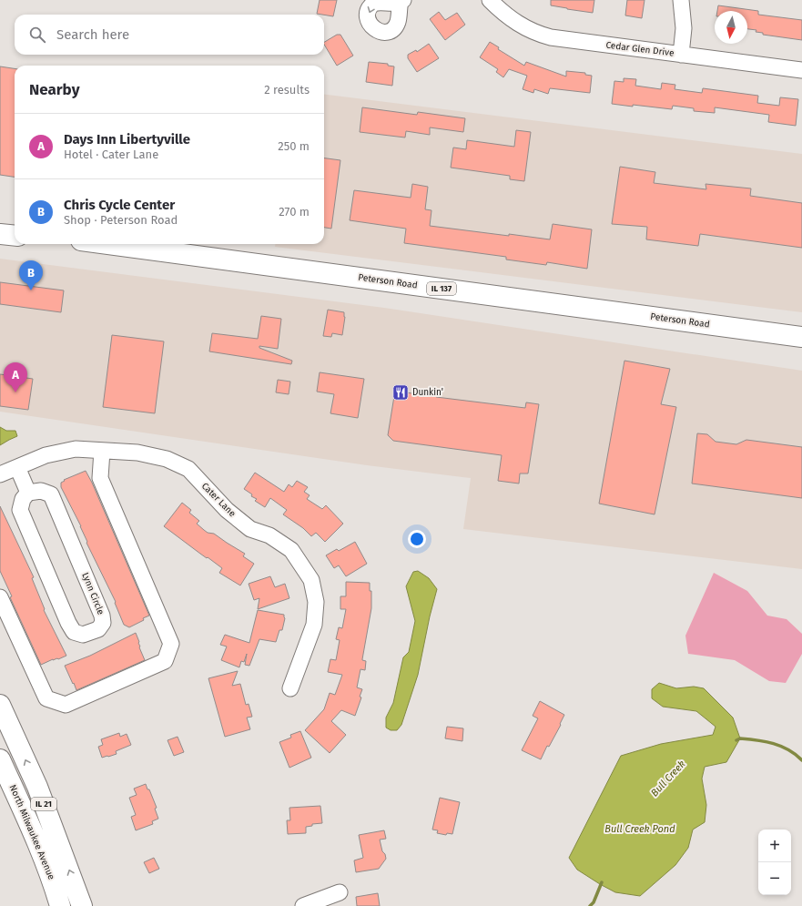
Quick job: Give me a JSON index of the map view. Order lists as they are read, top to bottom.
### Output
{
  "streets": {
    "main road": [
      "Peterson Road",
      "IL 137",
      "IL 21",
      "North Milwaukee Avenue"
    ],
    "street": ["Cedar Glen Drive", "Cater Lane", "Lynn Circle"]
  },
  "water": ["Bull Creek", "Bull Creek Pond"],
  "places": {
    "restaurant": ["Dunkin'"]
  },
  "north": "bottom",
  "page": {
    "search": "Search here",
    "heading": ["Nearby", "2 results"],
    "list": [
      {
        "mark": "A",
        "name": "Days Inn Libertyville",
        "note": "Hotel · Cater Lane",
        "value": "250 m"
      },
      {
        "mark": "B",
        "name": "Chris Cycle Center",
        "note": "Shop · Peterson Road",
        "value": "270 m"
      }
    ],
    "pins": ["B", "A"],
    "map_buttons": ["+", "−"]
  }
}
